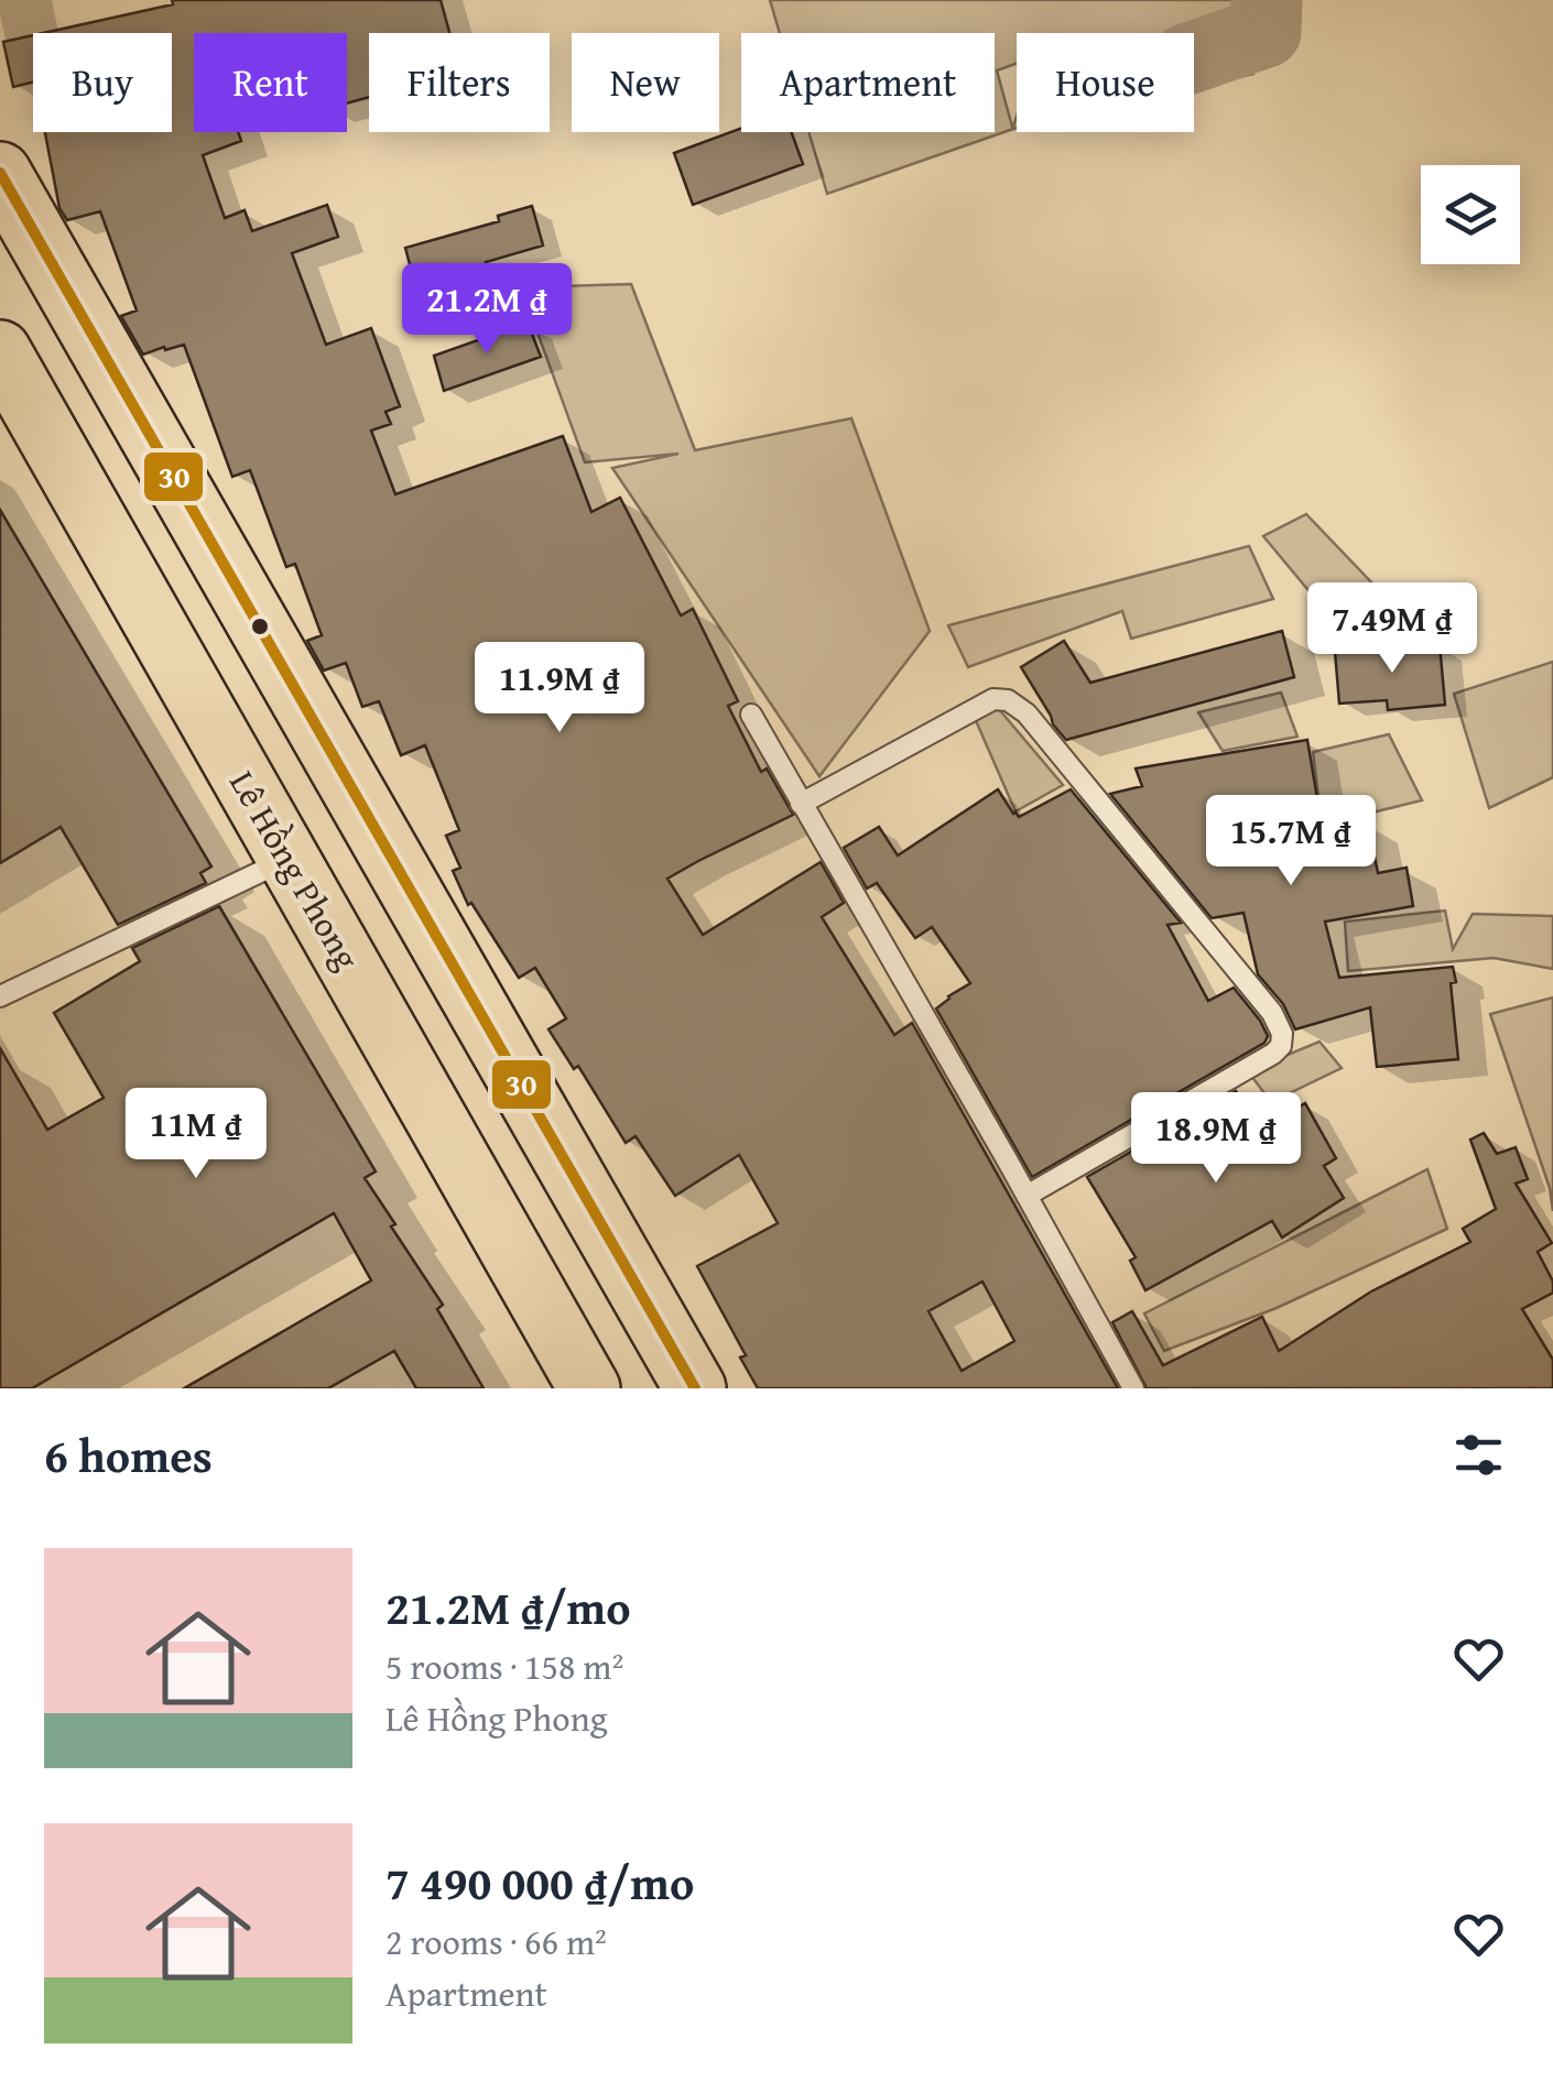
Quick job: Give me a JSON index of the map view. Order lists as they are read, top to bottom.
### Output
{
  "streets": {
    "highway": ["Lê Hồng Phong"]
  },
  "lines": ["transit line 30"],
  "page": {
    "chip": [
      "Buy",
      "Rent",
      "Filters",
      "New",
      "Apartment",
      "House"
    ],
    "price": [
      "21.2M ₫",
      "7.49M ₫",
      "11.9M ₫",
      "15.7M ₫",
      "11M ₫",
      "18.9M ₫"
    ],
    "heading": "6 homes",
    "list": [
      {
        "name": "21.2M ₫/mo",
        "note": "5 rooms · 158 m² · Lê Hồng Phong"
      },
      {
        "name": "7 490 000 ₫/mo",
        "note": "2 rooms · 66 m² · Apartment"
      }
    ]
  }
}
